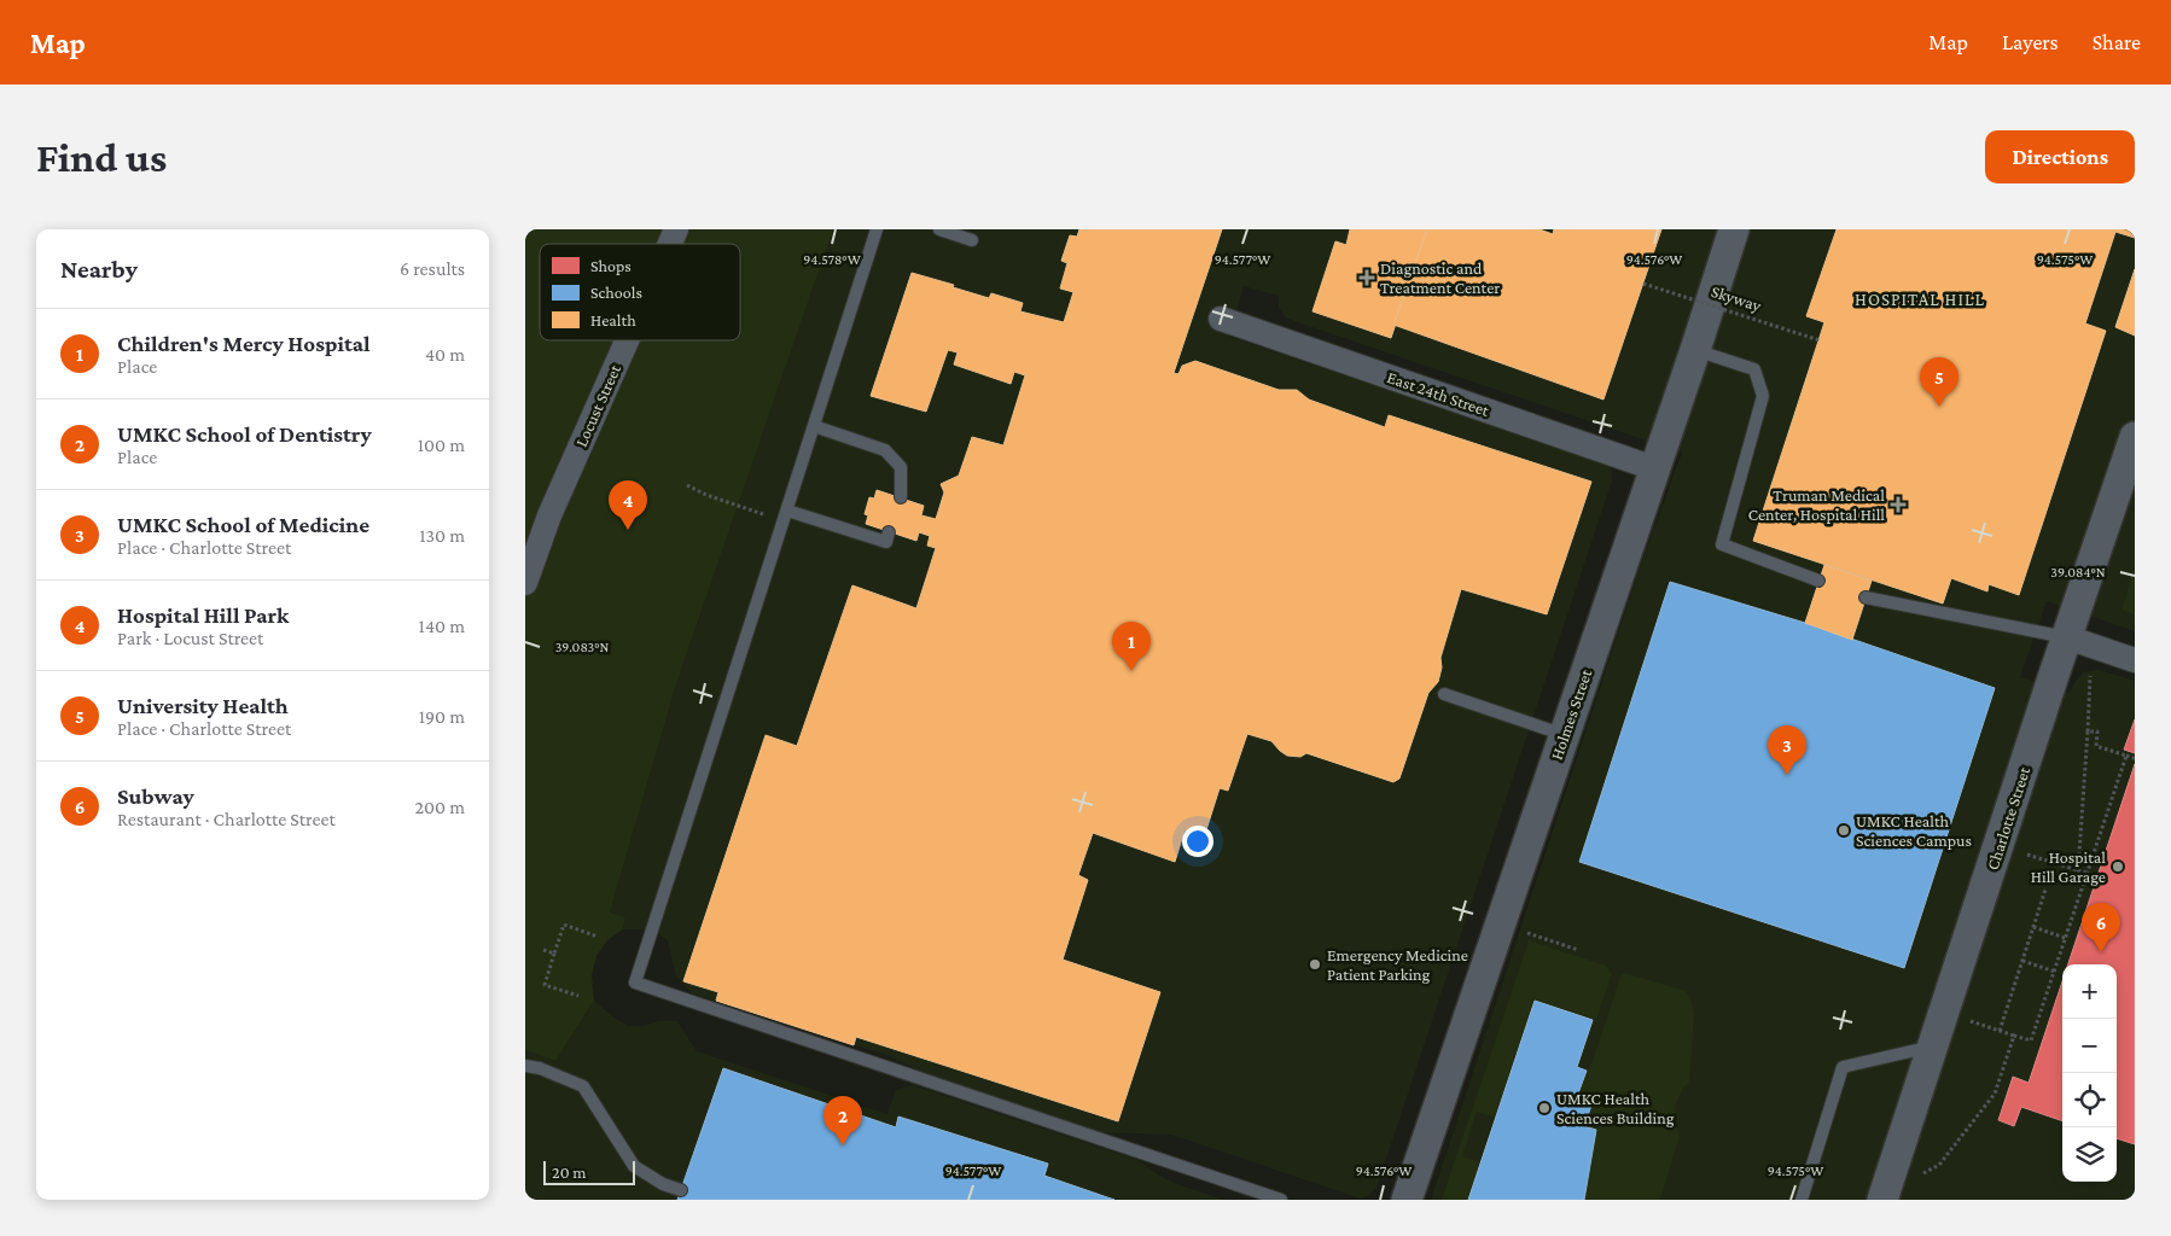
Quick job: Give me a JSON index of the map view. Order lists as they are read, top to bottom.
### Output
{
  "streets": {
    "street": [
      "East 24th Street",
      "Locust Street",
      "Holmes Street",
      "Charlotte Street"
    ],
    "path": ["Skyway"]
  },
  "crossings": [
    ["East 24th Street", "Holmes Street"]
  ],
  "districts": ["HOSPITAL HILL"],
  "places": {
    "health": ["Diagnostic and Treatment Center", "Truman Medical Center, Hospital Hill"],
    "other": [
      "UMKC Health Sciences Campus",
      "Hospital Hill Garage",
      "Emergency Medicine Patient Parking",
      "UMKC Health Sciences Building"
    ]
  },
  "legend": ["Shops", "Schools", "Health"],
  "scale_bar": "20 m",
  "page": {
    "header": "Map",
    "nav": ["Map", "Layers", "Share"],
    "buttons": "Directions",
    "title": "Find us",
    "heading": ["Nearby", "6 results"],
    "list": [
      {
        "mark": "1",
        "name": "Children's Mercy Hospital",
        "note": "Place",
        "value": "40 m"
      },
      {
        "mark": "2",
        "name": "UMKC School of Dentistry",
        "note": "Place",
        "value": "100 m"
      },
      {
        "mark": "3",
        "name": "UMKC School of Medicine",
        "note": "Place · Charlotte Street",
        "value": "130 m"
      },
      {
        "mark": "4",
        "name": "Hospital Hill Park",
        "note": "Park · Locust Street",
        "value": "140 m"
      },
      {
        "mark": "5",
        "name": "University Health",
        "note": "Place · Charlotte Street",
        "value": "190 m"
      },
      {
        "mark": "6",
        "name": "Subway",
        "note": "Restaurant · Charlotte Street",
        "value": "200 m"
      }
    ],
    "pins": [
      "5",
      "4",
      "1",
      "3",
      "6",
      "2"
    ],
    "map_buttons": ["+", "−"],
    "scale": "20 m"
  },
  "coordinates": [
    "94.578°W",
    "94.577°W",
    "94.576°W",
    "94.575°W",
    "39.084°N",
    "39.083°N"
  ]
}
